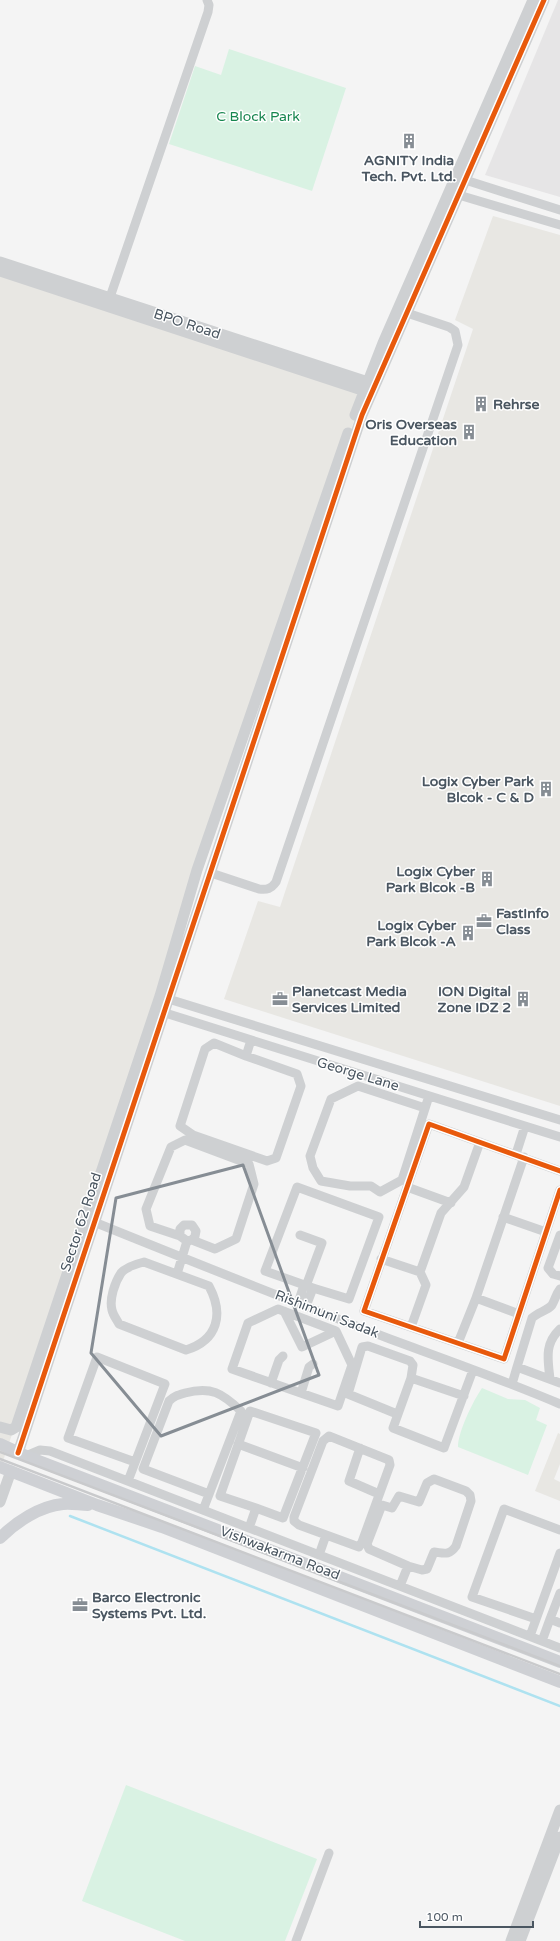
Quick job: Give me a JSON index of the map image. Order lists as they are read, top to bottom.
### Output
{
  "streets": {
    "main road": ["Vishwakarma Road"],
    "street": [
      "BPO Road",
      "George Lane",
      "Sector 62 Road",
      "Rishimuni Sadak"
    ]
  },
  "crossings": [
    ["George Lane", "Sector 62 Road"],
    ["Sector 62 Road", "Rishimuni Sadak"],
    ["Sector 62 Road", "Vishwakarma Road"]
  ],
  "parks": ["C Block Park"],
  "places": {
    "building": [
      "AGNITY India Tech. Pvt. Ltd.",
      "Rehrse",
      "Oris Overseas Education",
      "Logix Cyber Park Blcok - C & D",
      "Logix Cyber Park Blcok -B",
      "Logix Cyber Park Blcok -A",
      "ION Digital Zone IDZ 2"
    ],
    "office": ["FastInfo Class", "Planetcast Media Services Limited", "Barco Electronic Systems Pvt. Ltd."]
  },
  "scale_bar": "100 m"
}
